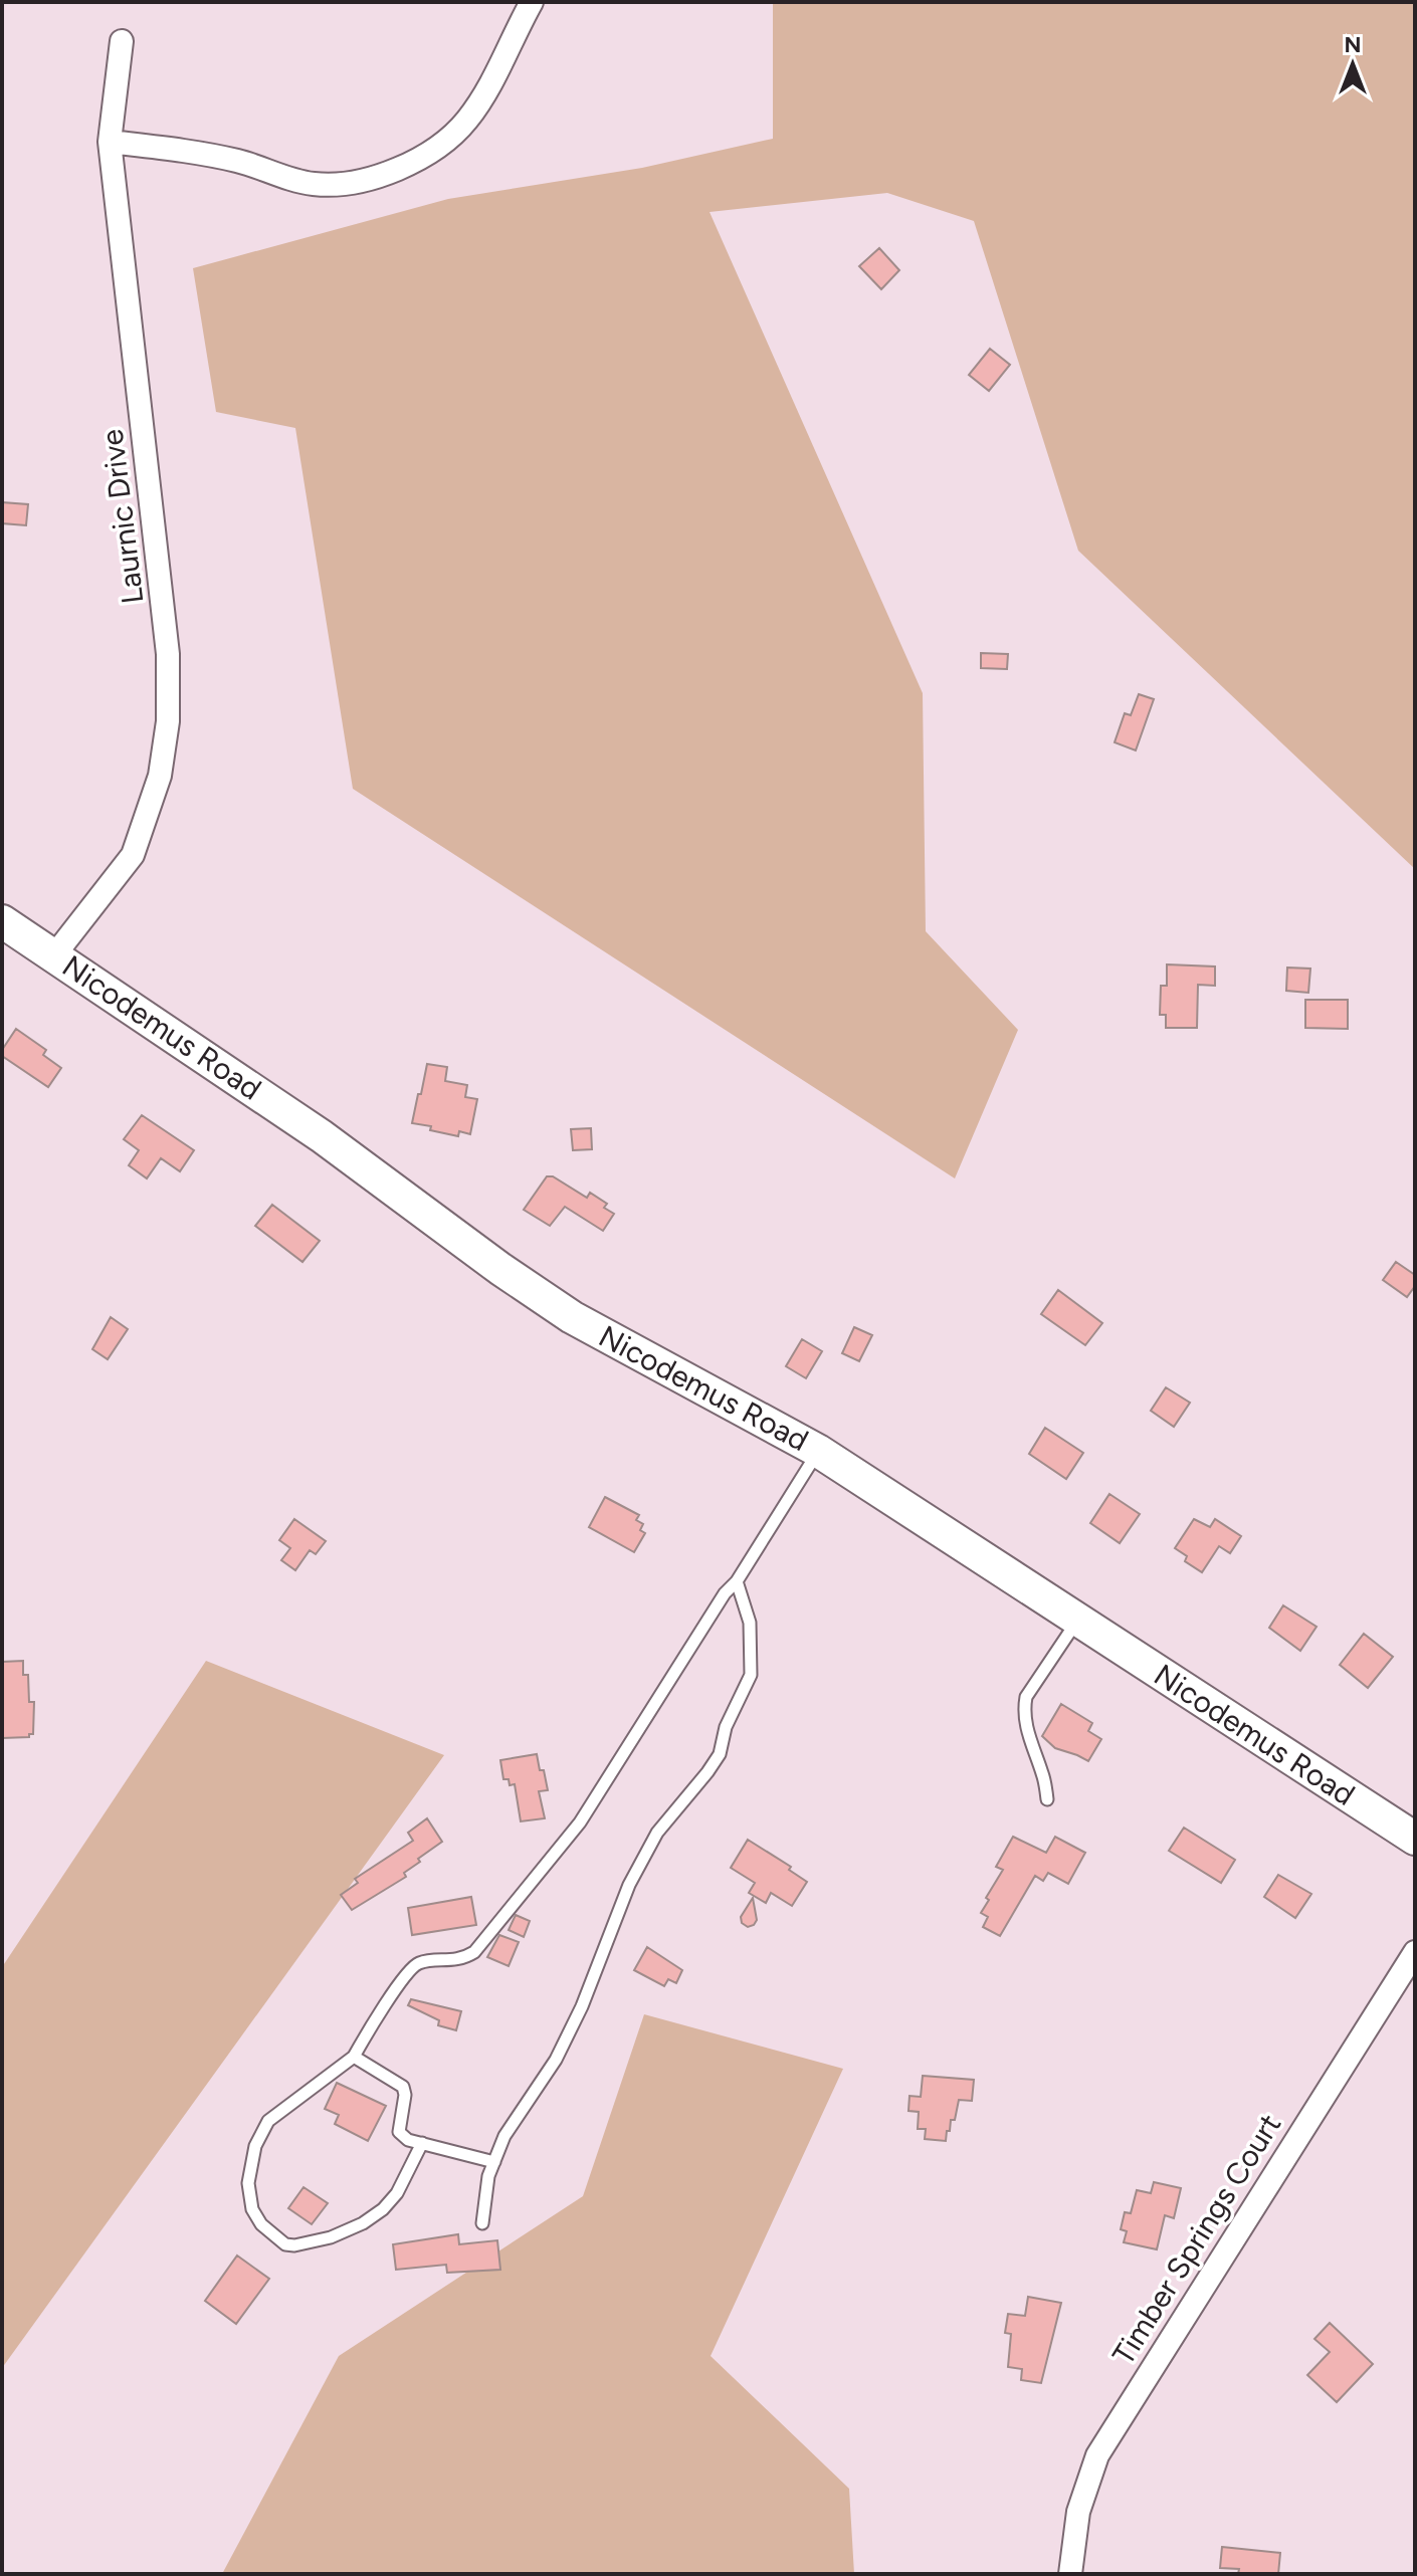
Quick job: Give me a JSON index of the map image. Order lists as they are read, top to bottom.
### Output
{
  "streets": {
    "street": ["Laurnic Drive", "Nicodemus Road", "Timber Springs Court"]
  },
  "crossings": [
    ["Laurnic Drive", "Nicodemus Road"]
  ],
  "north": "top"
}
